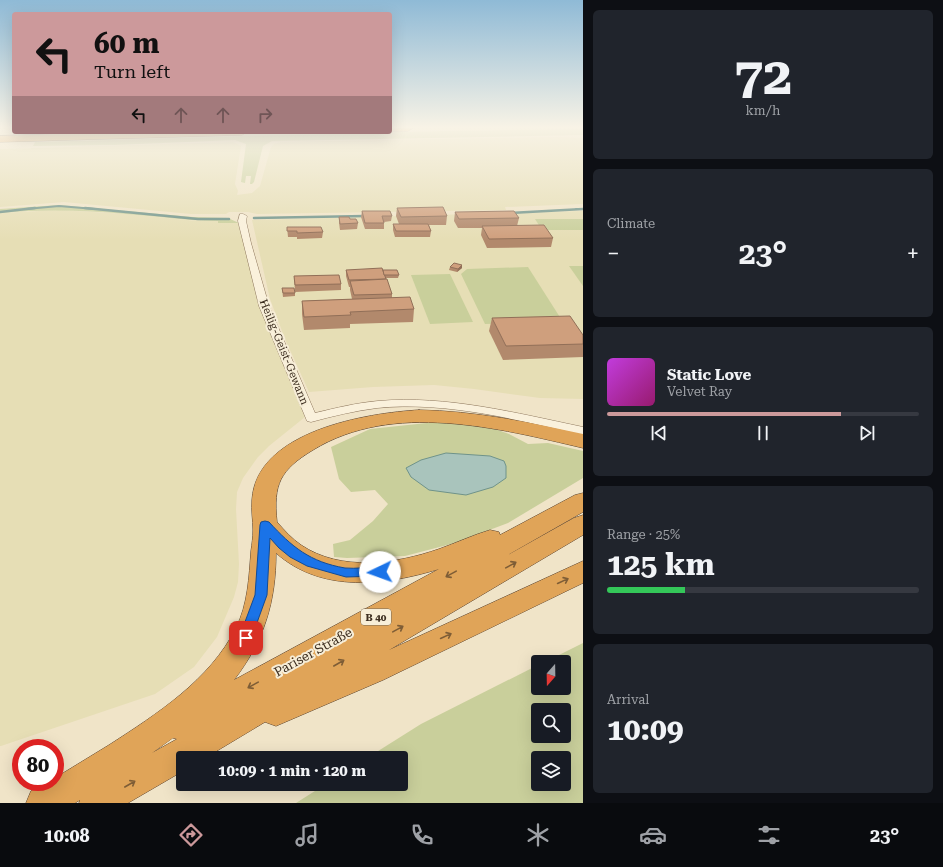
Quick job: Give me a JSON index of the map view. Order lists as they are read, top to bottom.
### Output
{
  "streets": {
    "highway": ["B 40", "Pariser Straße"],
    "street": ["Heilig-Geist-Gewann"]
  },
  "north": "bottom",
  "page": {
    "tile": [
      ["72", "km/h"],
      "Climate",
      ["Range · 25%", "125 km"],
      ["Arrival", "10:09"]
    ],
    "turn": ["60 m", "Turn left"],
    "heat": ["−", "23°", "+"],
    "song": ["Static Love", "Velvet Ray"],
    "limit": "80",
    "trip": "10:09 · 1 min · 120 m",
    "tabs": ["10:08", "23°"]
  }
}
